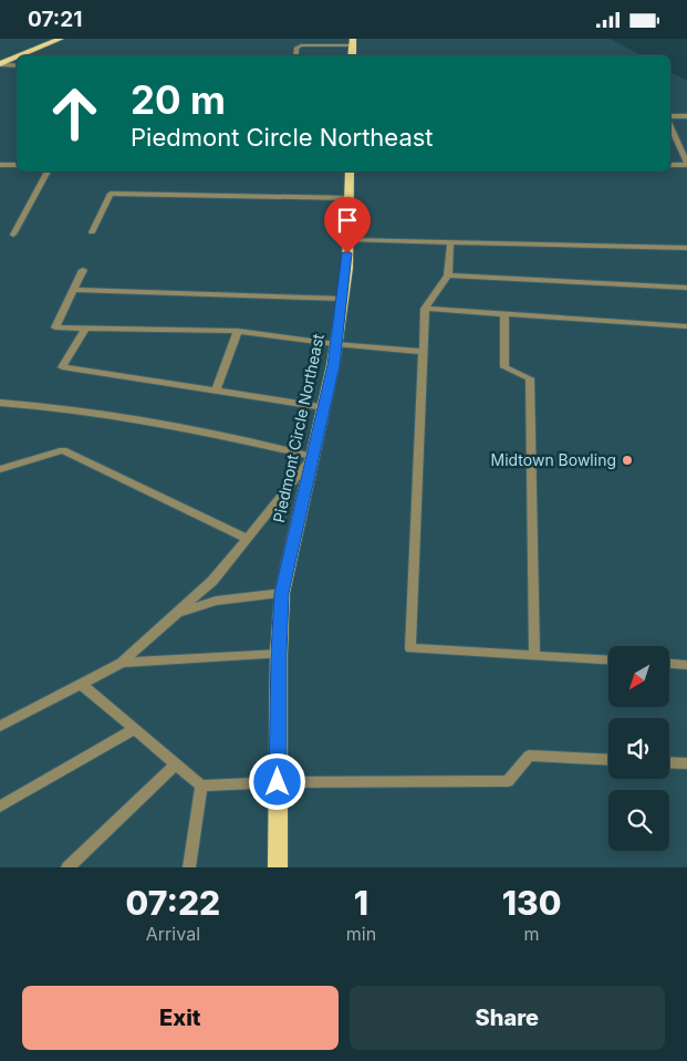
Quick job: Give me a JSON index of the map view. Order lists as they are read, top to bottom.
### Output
{
  "streets": {
    "main road": ["Piedmont Circle Northeast"]
  },
  "places": ["Midtown Bowling"],
  "north": "bottom left",
  "page": {
    "status": "07:21",
    "turn": ["20 m", "Piedmont Circle Northeast"],
    "eta": [
      "07:22",
      "Arrival",
      "1",
      "min",
      "130",
      "m"
    ],
    "buttons": ["Exit", "Share"]
  }
}
